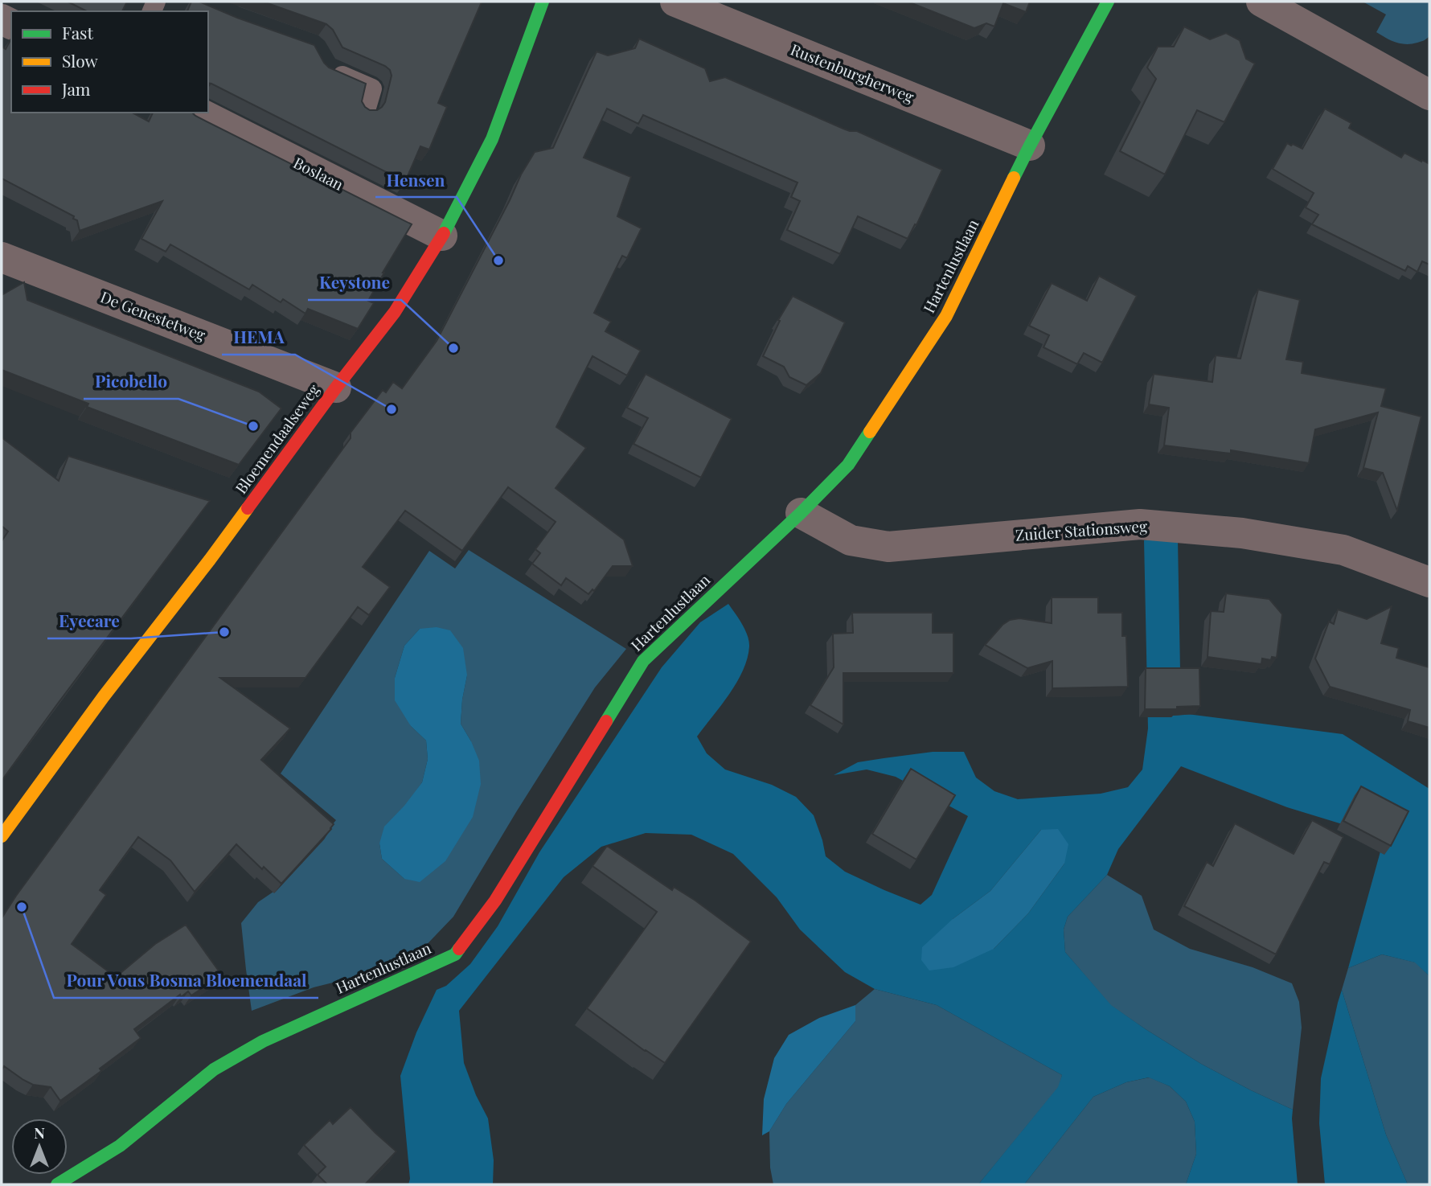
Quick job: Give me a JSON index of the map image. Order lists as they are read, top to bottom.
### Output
{
  "streets": {
    "street": [
      "Rustenburgherweg",
      "Boslaan",
      "Hartenlustlaan",
      "De Genestetweg",
      "Bloemendaalseweg",
      "Zuider Stationsweg"
    ]
  },
  "crossings": [
    ["Rustenburgherweg", "Hartenlustlaan"],
    ["Boslaan", "Bloemendaalseweg"],
    ["Hartenlustlaan", "Zuider Stationsweg"],
    ["De Genestetweg", "Bloemendaalseweg"]
  ],
  "places": [
    "Hensen",
    "Keystone",
    "HEMA",
    "Picobello",
    "Eyecare",
    "Pour Vous Bosma Bloemendaal"
  ],
  "legend": ["Fast", "Slow", "Jam"],
  "north": "top"
}
